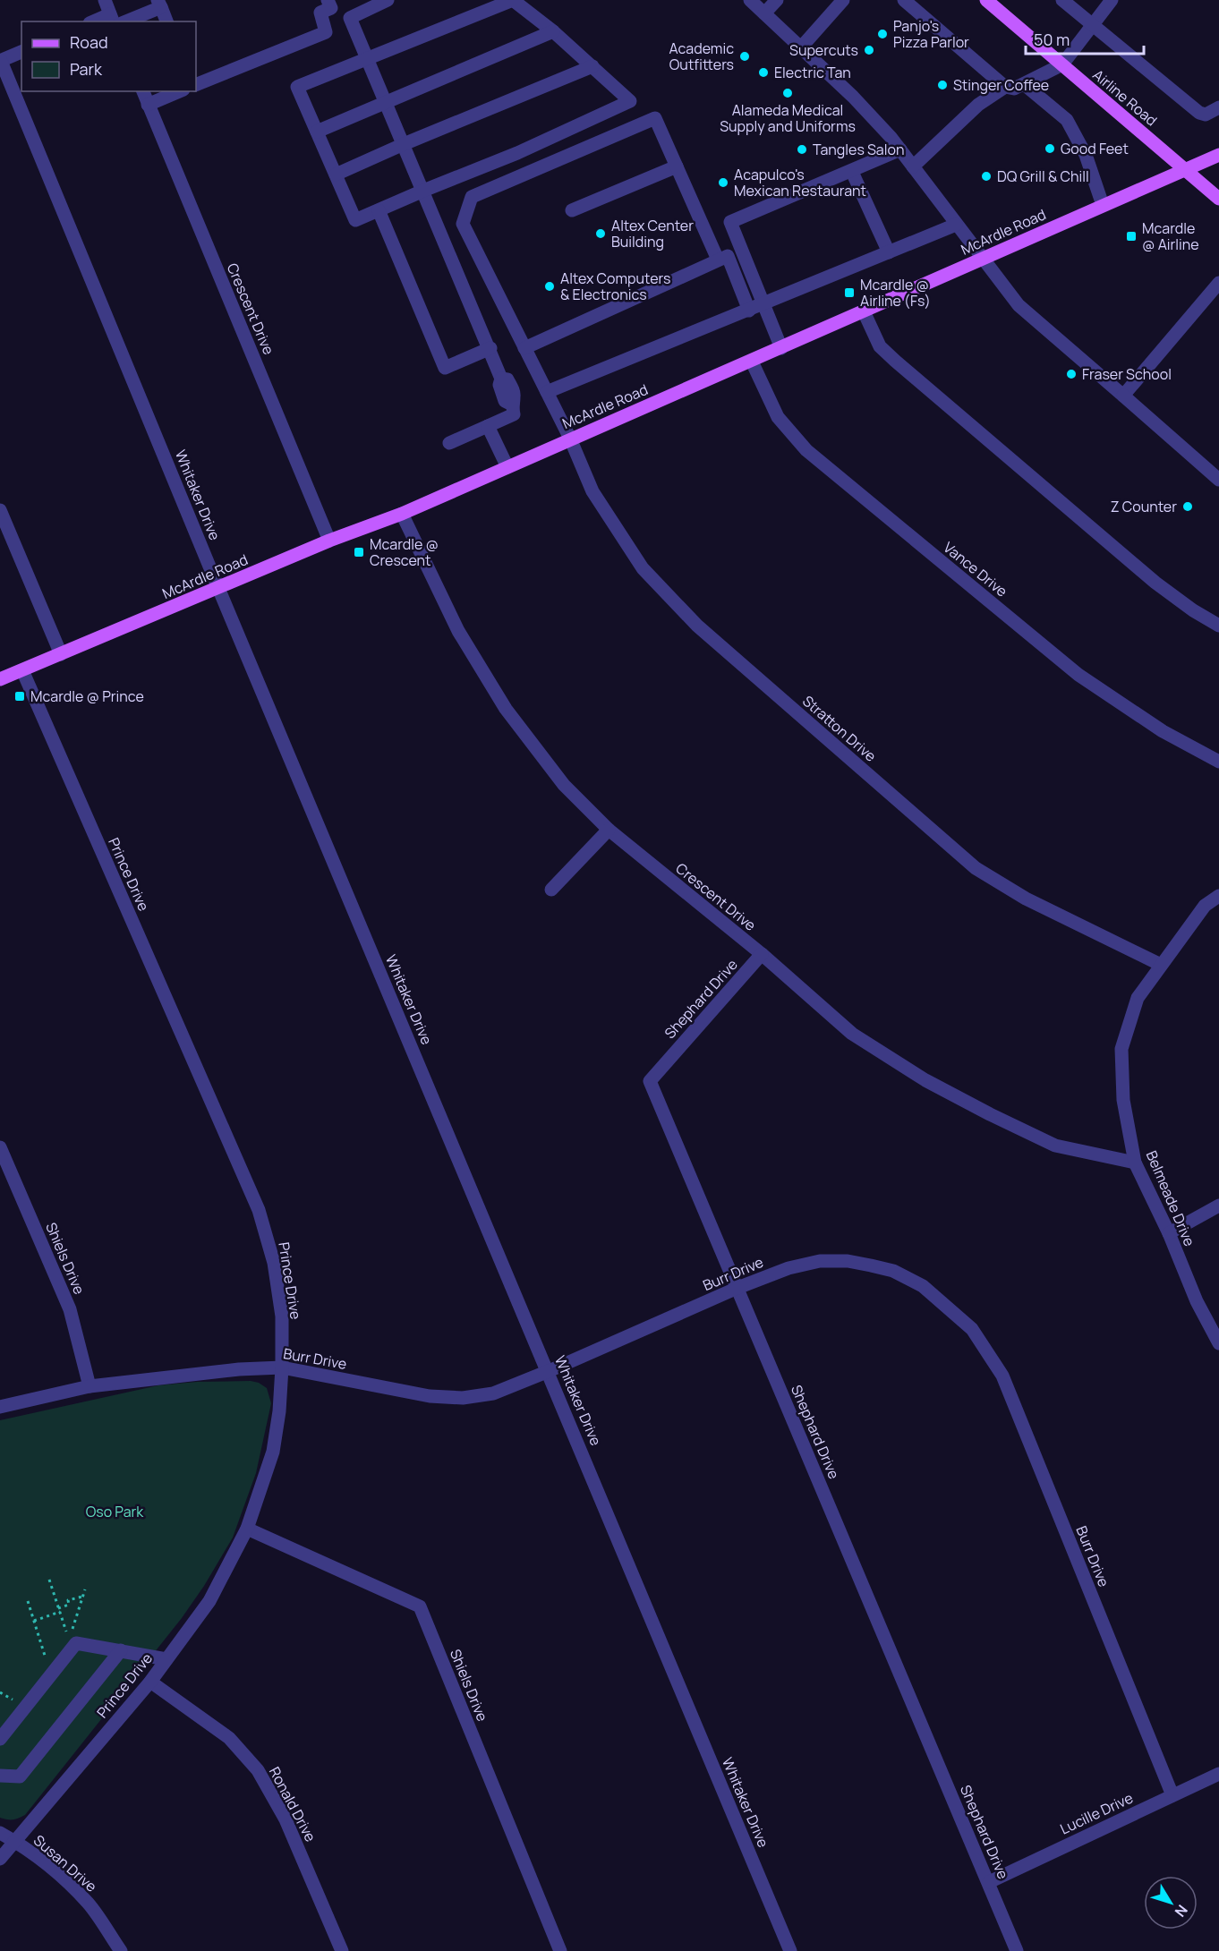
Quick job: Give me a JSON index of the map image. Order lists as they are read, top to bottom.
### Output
{
  "streets": {
    "main road": ["Airline Road", "McArdle Road"],
    "street": [
      "Crescent Drive",
      "Whitaker Drive",
      "Vance Drive",
      "Stratton Drive",
      "Prince Drive",
      "Shephard Drive",
      "Belmeade Drive",
      "Shiels Drive",
      "Burr Drive",
      "Ronald Drive",
      "Lucille Drive",
      "Susan Drive"
    ]
  },
  "crossings": [
    ["Airline Road", "McArdle Road"],
    ["McArdle Road", "Crescent Drive"],
    ["McArdle Road", "Whitaker Drive"],
    ["McArdle Road", "Vance Drive"],
    ["McArdle Road", "Stratton Drive"],
    ["McArdle Road", "Prince Drive"],
    ["Crescent Drive", "Shephard Drive"],
    ["Crescent Drive", "Belmeade Drive"],
    ["Whitaker Drive", "Burr Drive"],
    ["Stratton Drive", "Belmeade Drive"],
    ["Prince Drive", "Shiels Drive"],
    ["Prince Drive", "Burr Drive"],
    ["Prince Drive", "Ronald Drive"],
    ["Prince Drive", "Susan Drive"],
    ["Shephard Drive", "Burr Drive"],
    ["Shephard Drive", "Lucille Drive"],
    ["Shiels Drive", "Burr Drive"],
    ["Burr Drive", "Lucille Drive"]
  ],
  "parks": ["Oso Park"],
  "places": {
    "other": [
      "Panjo's Pizza Parlor",
      "Supercuts",
      "Academic Outfitters",
      "Electric Tan",
      "Stinger Coffee",
      "Alameda Medical Supply and Uniforms",
      "Good Feet",
      "Tangles Salon",
      "DQ Grill & Chill",
      "Acapulco's Mexican Restaurant",
      "Altex Center Building",
      "Altex Computers & Electronics",
      "Fraser School",
      "Z Counter"
    ],
    "transit": [
      "Mcardle @ Airline",
      "Mcardle @ Airline (Fs)",
      "Mcardle @ Crescent",
      "Mcardle @ Prince"
    ]
  },
  "legend": ["Road", "Park"],
  "scale_bar": "50 m",
  "north": "bottom right"
}
